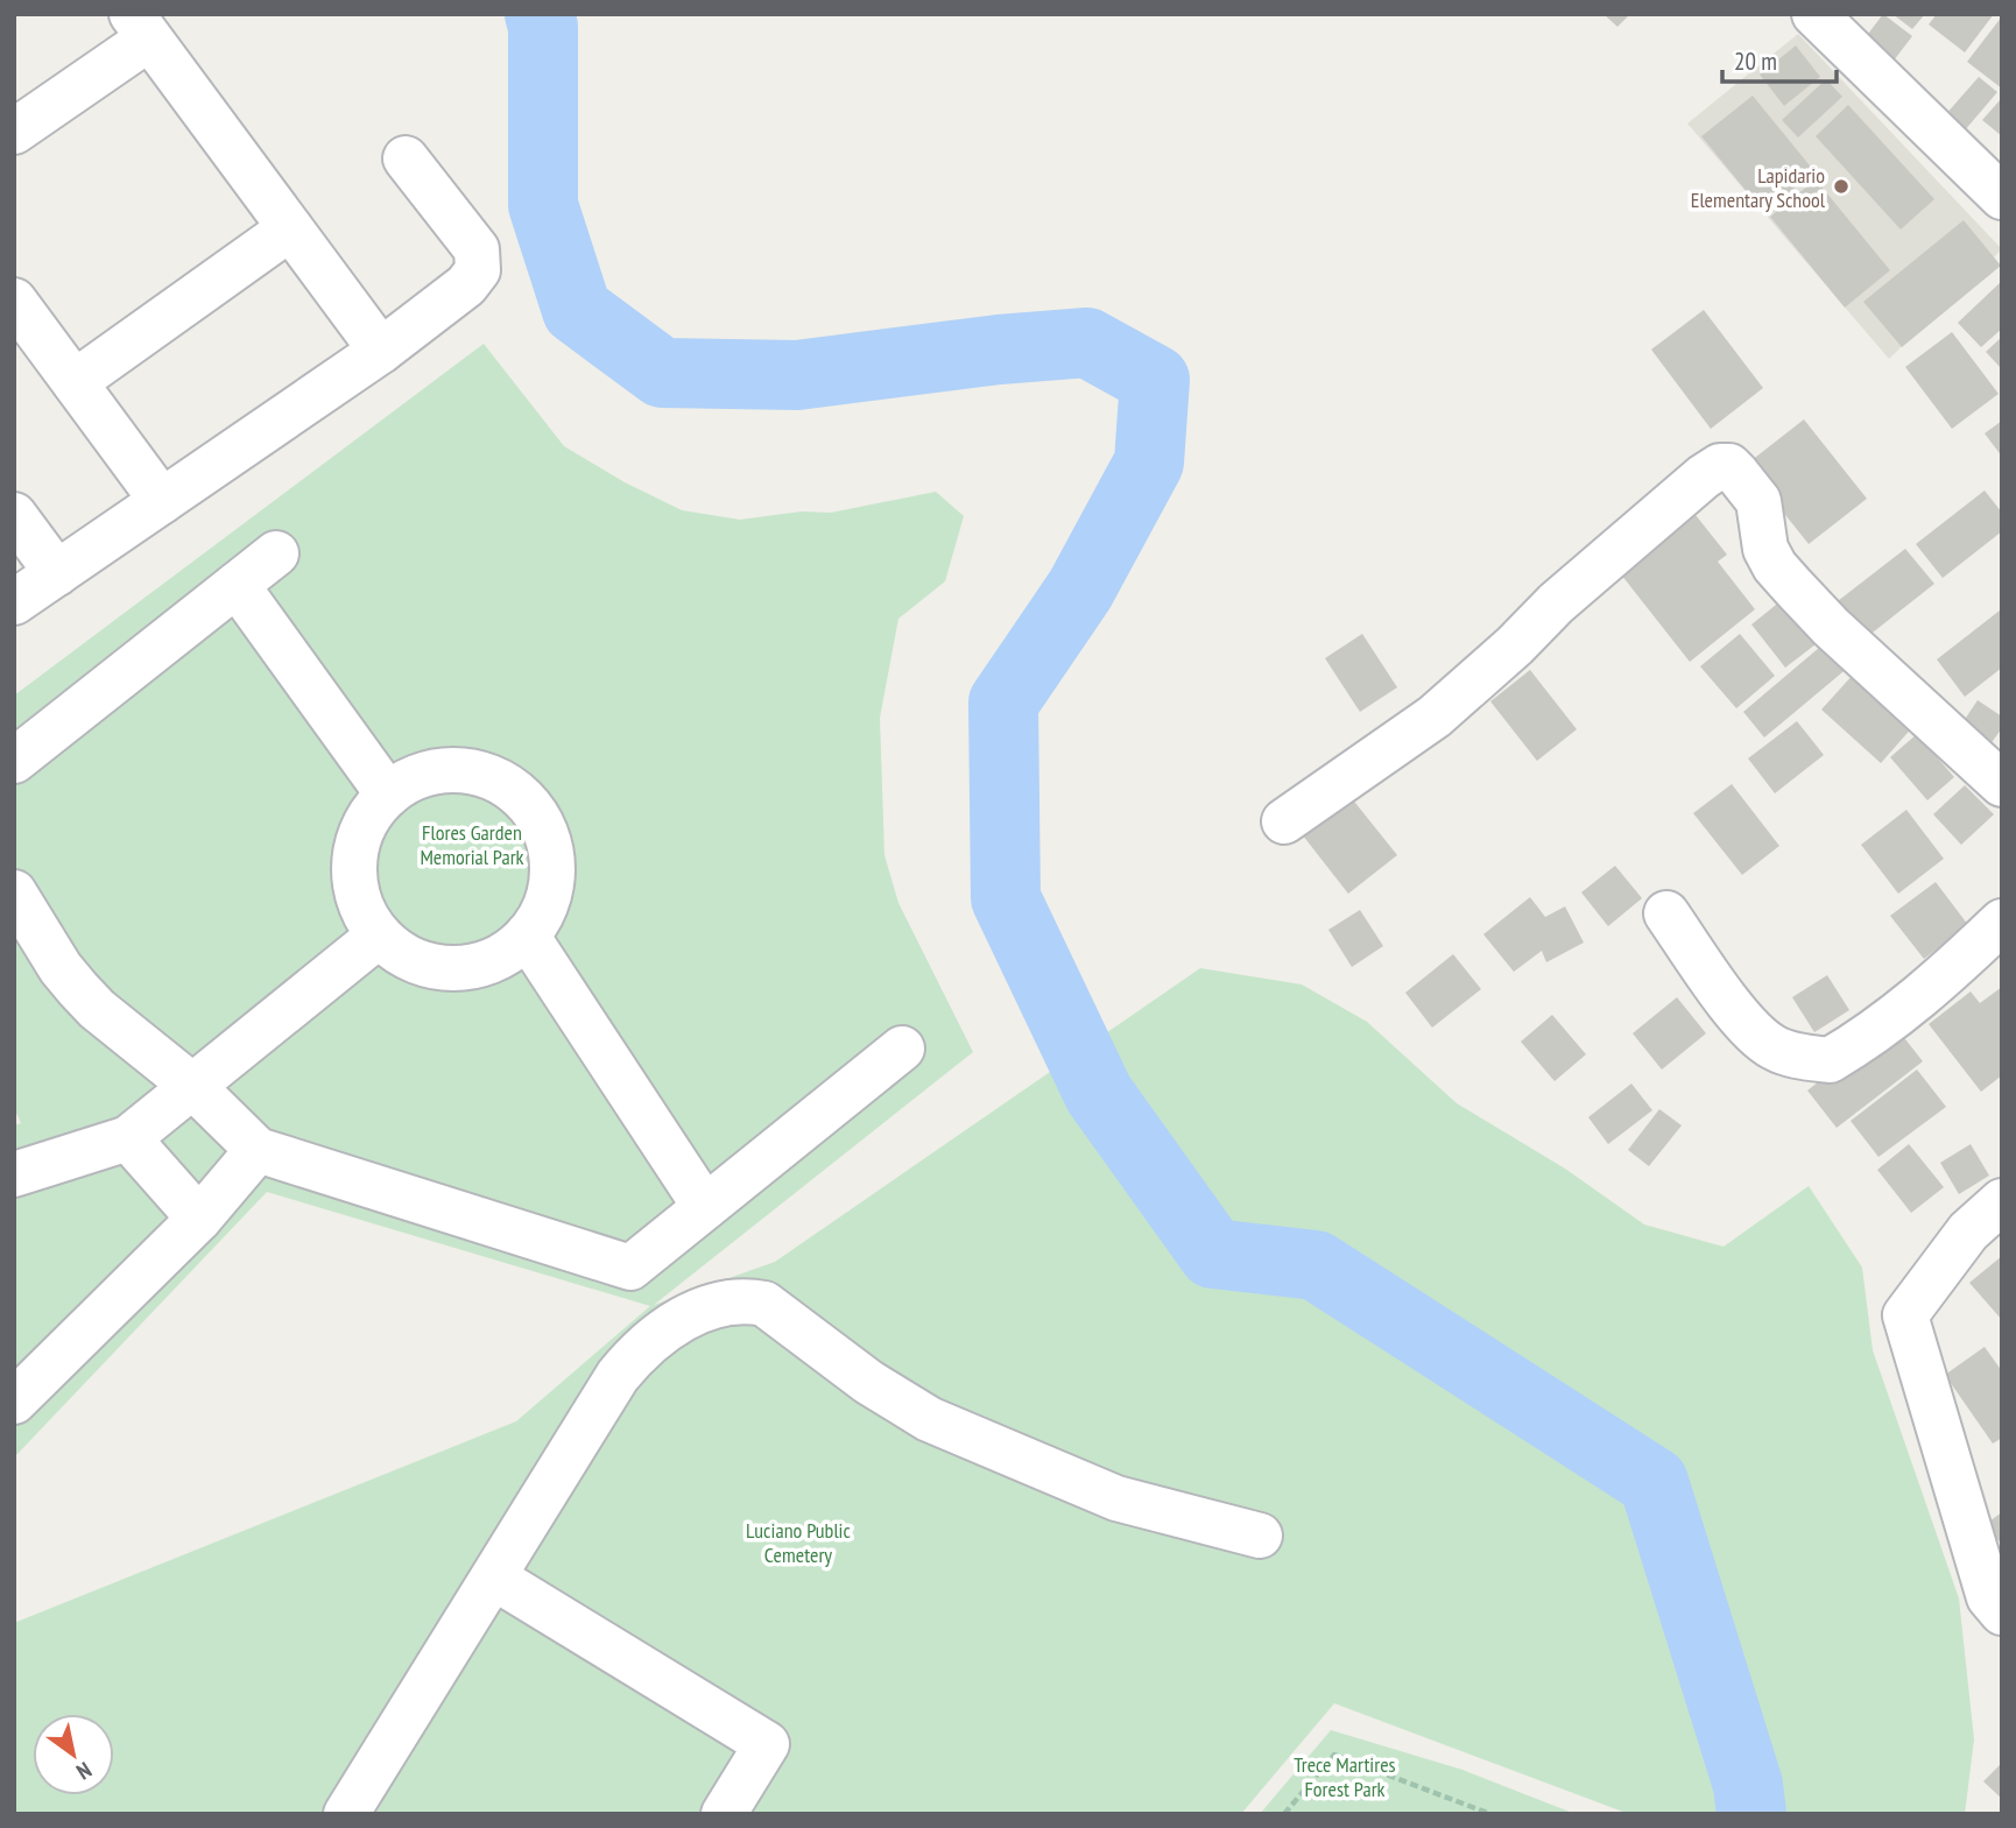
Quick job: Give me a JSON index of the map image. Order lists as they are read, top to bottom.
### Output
{
  "parks": ["Flores Garden Memorial Park", "Luciano Public Cemetery", "Trece Martires Forest Park"],
  "places": ["Lapidario Elementary School"],
  "scale_bar": "20 m",
  "north": "bottom right"
}
